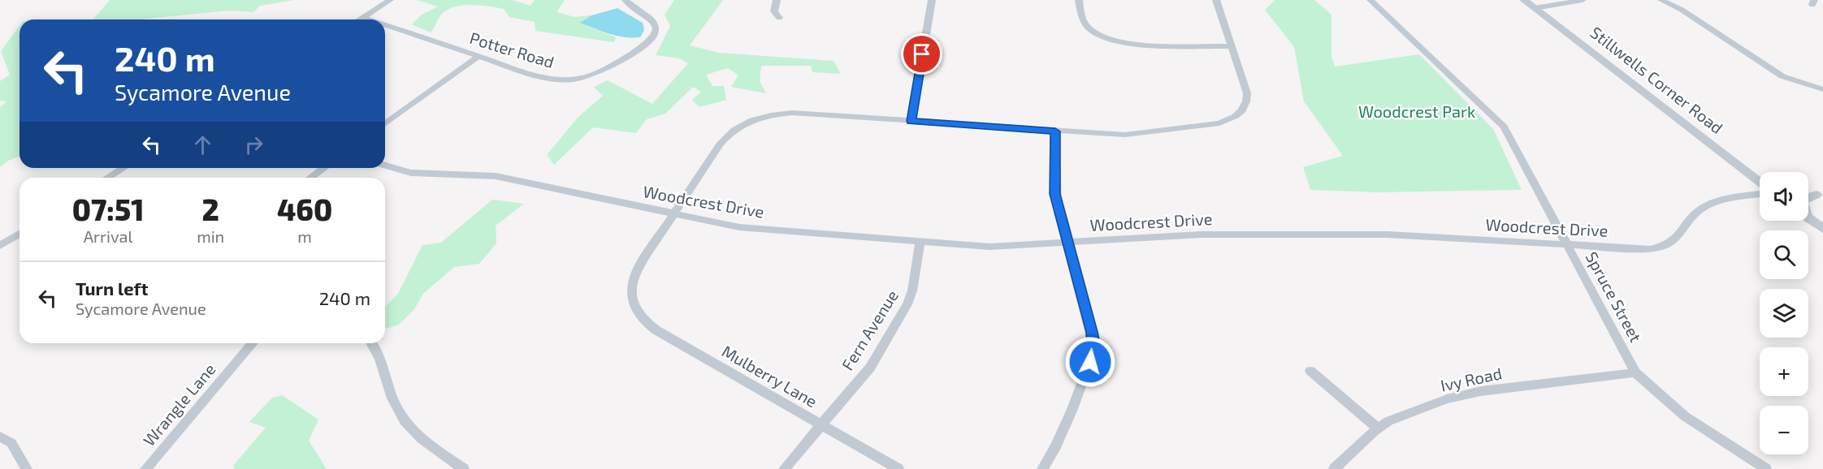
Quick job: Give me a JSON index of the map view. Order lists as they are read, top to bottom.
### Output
{
  "streets": {
    "street": [
      "Potter Road",
      "Stillwells Corner Road",
      "Woodcrest Drive",
      "Spruce Street",
      "Fern Avenue",
      "Mulberry Lane",
      "Ivy Road",
      "Wrangle Lane"
    ]
  },
  "crossings": [
    ["Woodcrest Drive", "Spruce Street"],
    ["Woodcrest Drive", "Fern Avenue"],
    ["Woodcrest Drive", "Mulberry Lane"],
    ["Spruce Street", "Ivy Road"],
    ["Fern Avenue", "Mulberry Lane"]
  ],
  "parks": ["Woodcrest Park"],
  "page": {
    "turn": ["240 m", "Sycamore Avenue"],
    "map_buttons": ["+", "−"],
    "eta": [
      "07:51",
      "Arrival",
      "2",
      "min",
      "460",
      "m"
    ],
    "list": [
      {
        "name": "Turn left",
        "note": "Sycamore Avenue",
        "value": "240 m"
      }
    ]
  }
}
